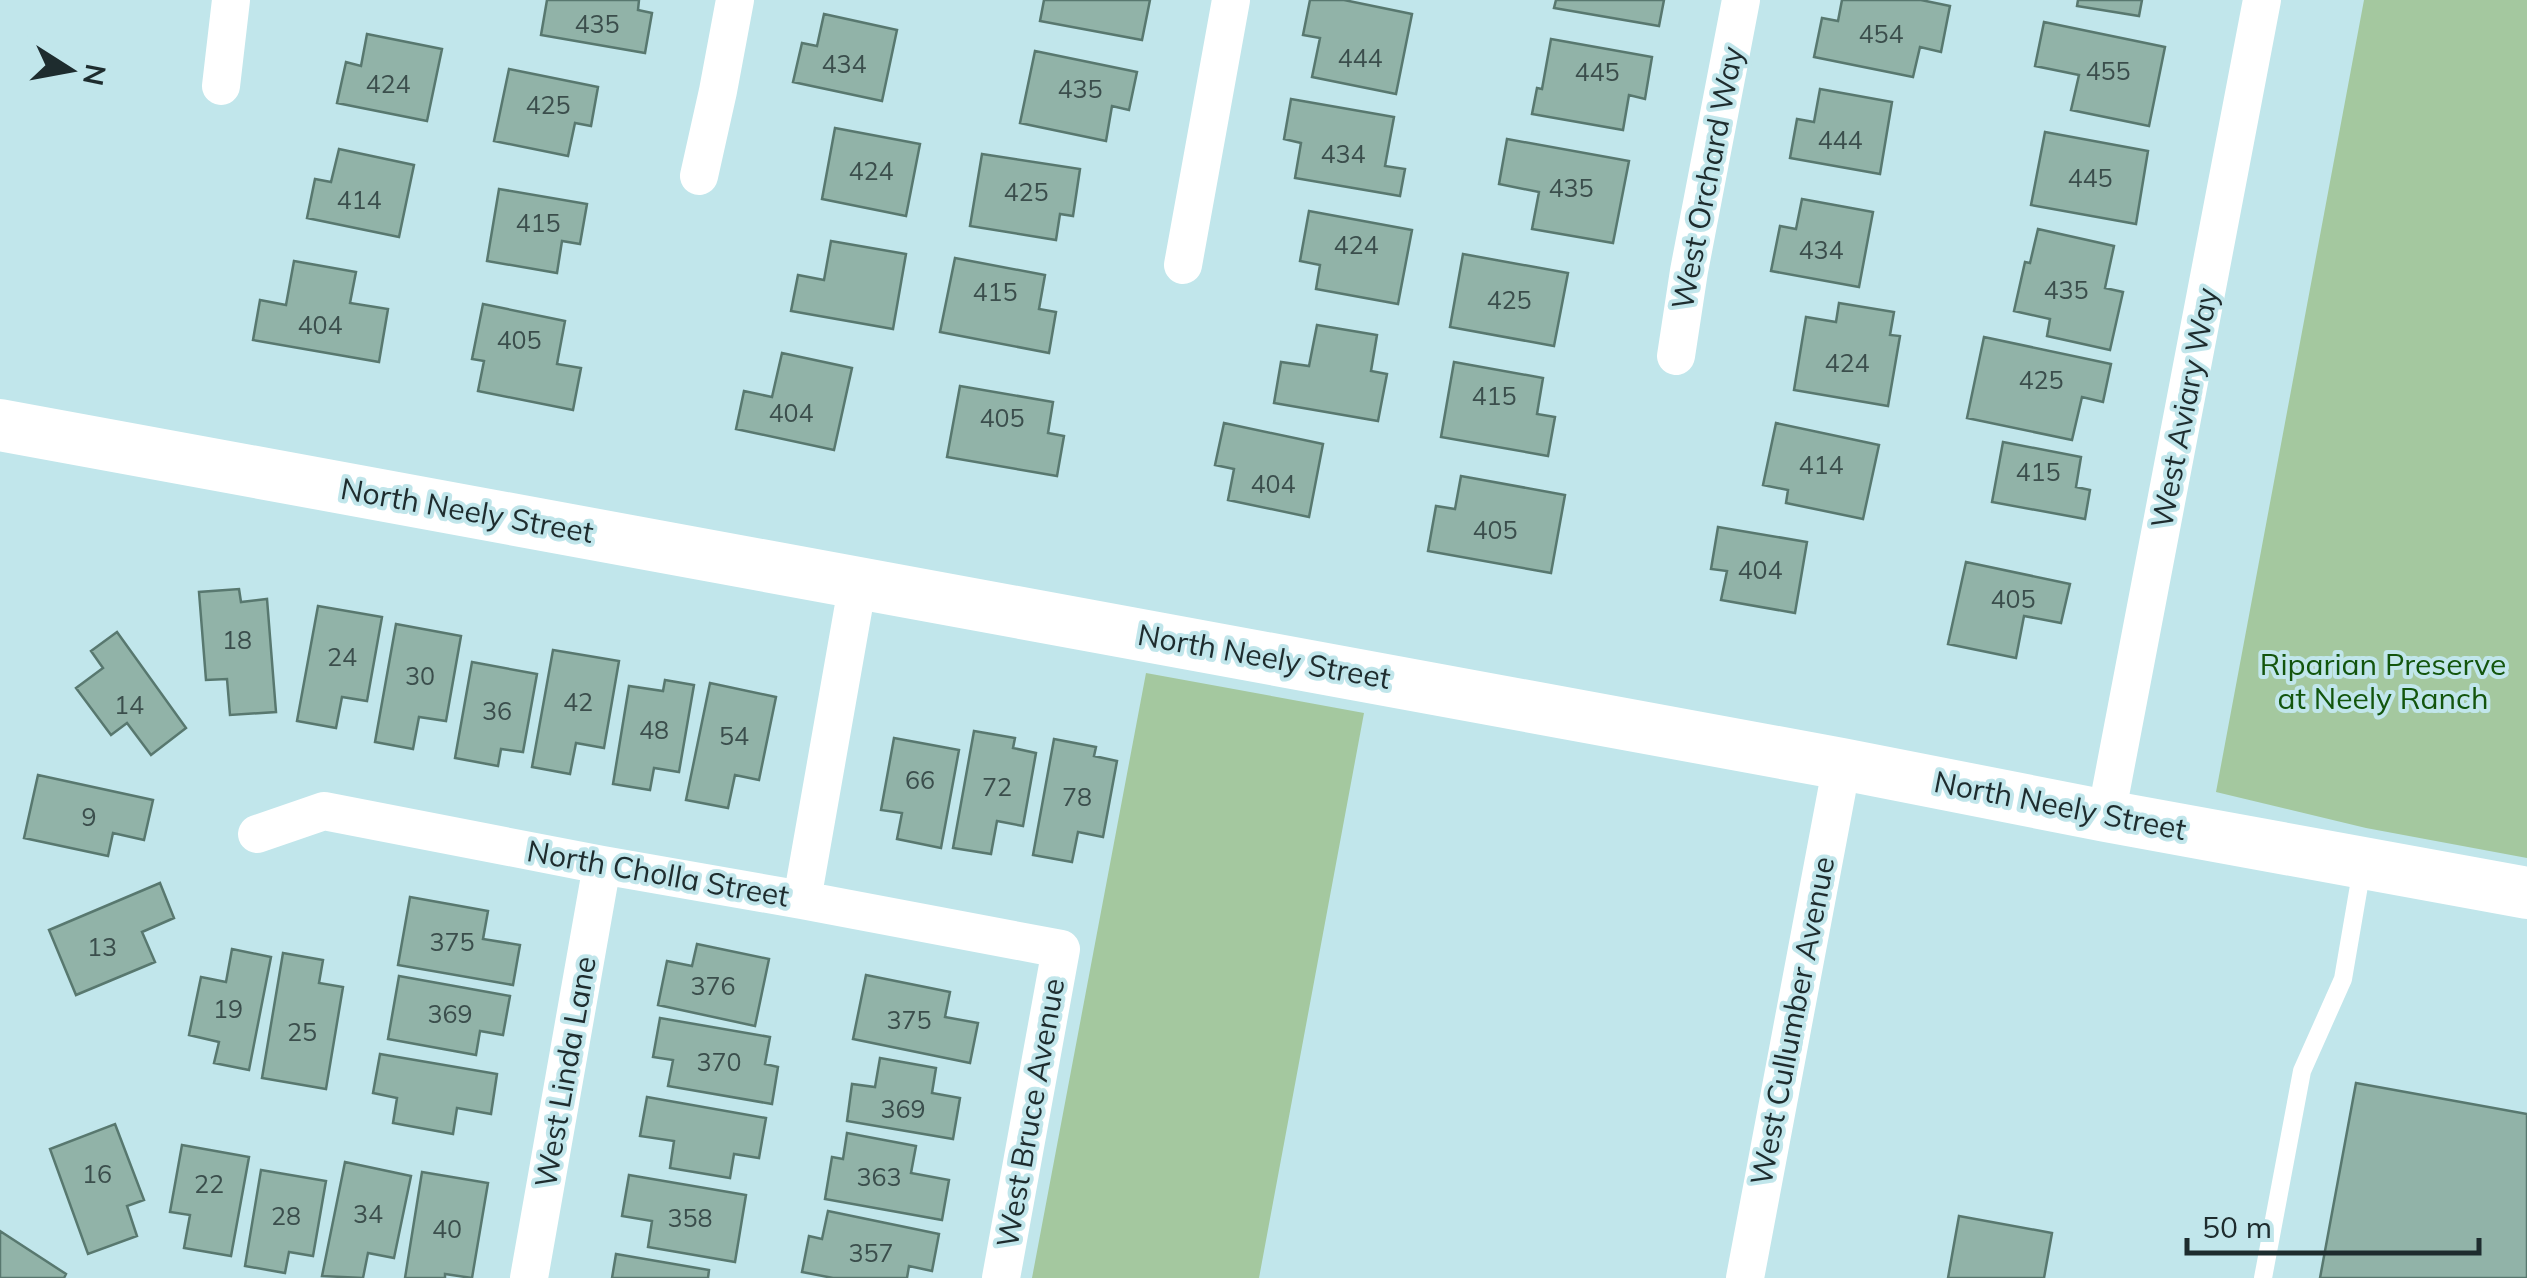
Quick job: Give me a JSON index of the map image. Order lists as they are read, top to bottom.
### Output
{
  "streets": {
    "street": [
      "West Orchard Way",
      "West Aviary Way",
      "North Neely Street",
      "North Cholla Street",
      "West Cullumber Avenue",
      "West Linda Lane",
      "West Bruce Avenue"
    ]
  },
  "crossings": [
    ["West Aviary Way", "North Neely Street"],
    ["North Neely Street", "West Cullumber Avenue"],
    ["North Cholla Street", "West Linda Lane"],
    ["North Cholla Street", "West Bruce Avenue"]
  ],
  "parks": ["Riparian Preserve at Neely Ranch"],
  "house_numbers": [
    "435",
    "454",
    "444",
    "434",
    "455",
    "445",
    "424",
    "435",
    "425",
    "444",
    "434",
    "424",
    "445",
    "435",
    "425",
    "414",
    "415",
    "424",
    "434",
    "435",
    "415",
    "425",
    "404",
    "405",
    "424",
    "425",
    "415",
    "404",
    "405",
    "414",
    "415",
    "404",
    "405",
    "404",
    "405",
    "18",
    "24",
    "30",
    "42",
    "14",
    "36",
    "48",
    "54",
    "66",
    "72",
    "78",
    "9",
    "375",
    "13",
    "376",
    "19",
    "369",
    "375",
    "25",
    "370",
    "369",
    "16",
    "363",
    "22",
    "34",
    "28",
    "358",
    "40",
    "357"
  ],
  "scale_bar": "50 m",
  "north": "right"
}
